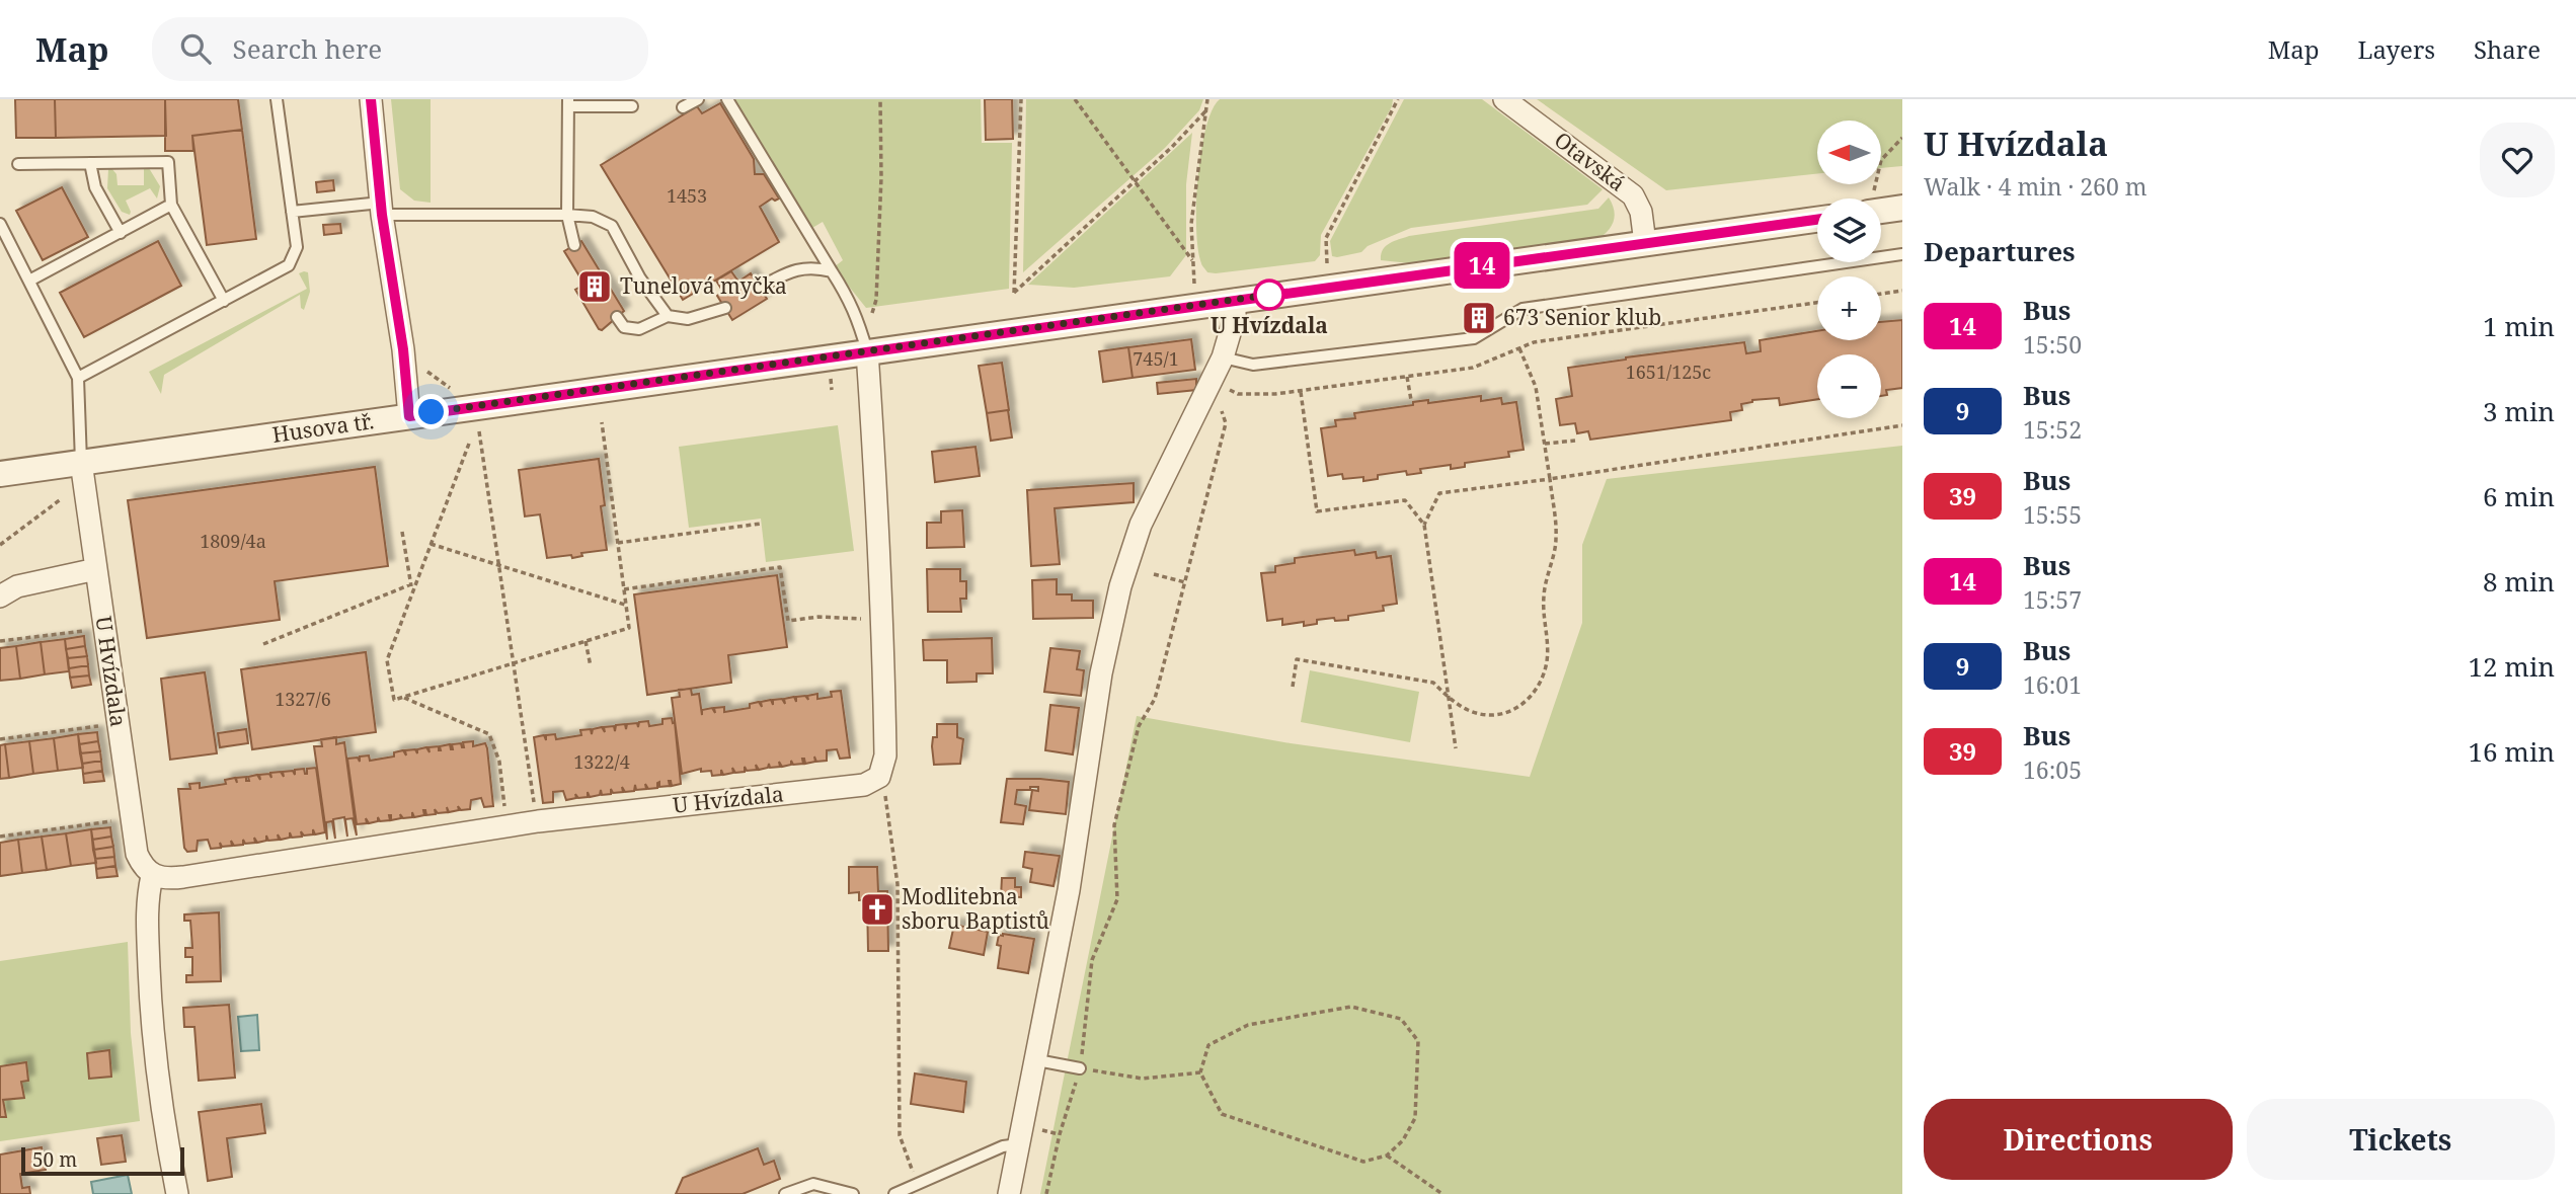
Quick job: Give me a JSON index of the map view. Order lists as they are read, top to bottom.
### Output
{
  "streets": {
    "street": ["Otavská", "Husova tř.", "U Hvízdala"]
  },
  "crossings": [
    ["Otavská", "Husova tř."],
    ["Husova tř.", "U Hvízdala"]
  ],
  "places": {
    "building": ["Tunelová myčka", "673 Senior klub"],
    "other": ["U Hvízdala"],
    "church": ["Modlitebna sboru Baptistů"]
  },
  "lines": ["bus line 14"],
  "house_numbers": [
    "1453",
    "745/1",
    "1651/125c",
    "1809/4a",
    "1327/6",
    "1322/4"
  ],
  "scale_bar": "50 m",
  "north": "left",
  "page": {
    "header": "Map",
    "search": "Search here",
    "nav": ["Map", "Layers", "Share"],
    "on_map": "14",
    "heading": [
      ["U Hvízdala", "Walk · 4 min · 260 m"],
      "Departures"
    ],
    "map_buttons": ["+", "−"],
    "list": [
      {
        "mark": "14",
        "name": "Bus",
        "note": "15:50",
        "value": "1 min"
      },
      {
        "mark": "9",
        "name": "Bus",
        "note": "15:52",
        "value": "3 min"
      },
      {
        "mark": "39",
        "name": "Bus",
        "note": "15:55",
        "value": "6 min"
      },
      {
        "mark": "14",
        "name": "Bus",
        "note": "15:57",
        "value": "8 min"
      },
      {
        "mark": "9",
        "name": "Bus",
        "note": "16:01",
        "value": "12 min"
      },
      {
        "mark": "39",
        "name": "Bus",
        "note": "16:05",
        "value": "16 min"
      }
    ],
    "buttons": ["Directions", "Tickets"],
    "scale": "50 m"
  }
}
